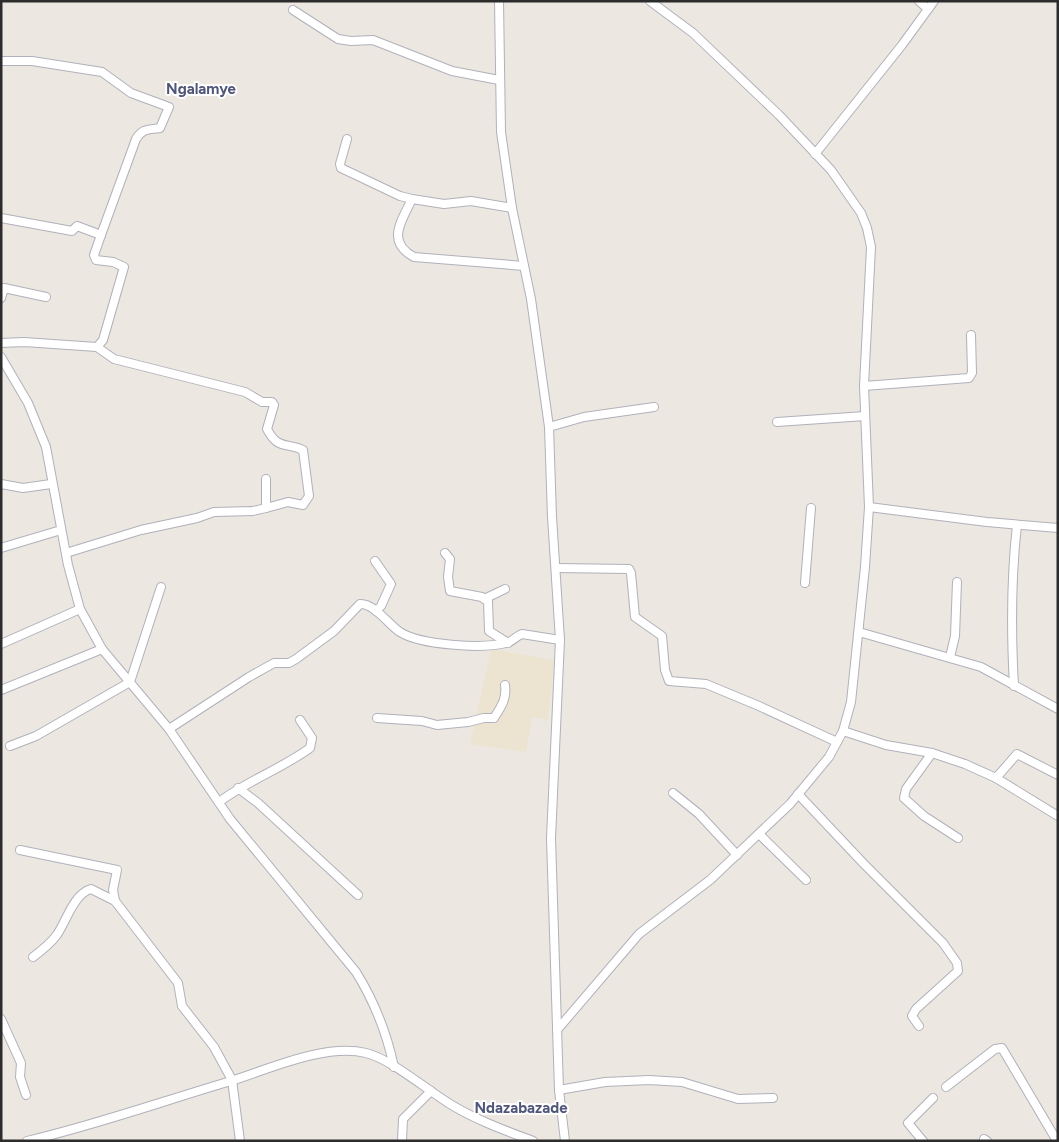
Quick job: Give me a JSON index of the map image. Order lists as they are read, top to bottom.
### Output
{
  "districts": ["Ngalamye", "Ndazabazade"]
}
